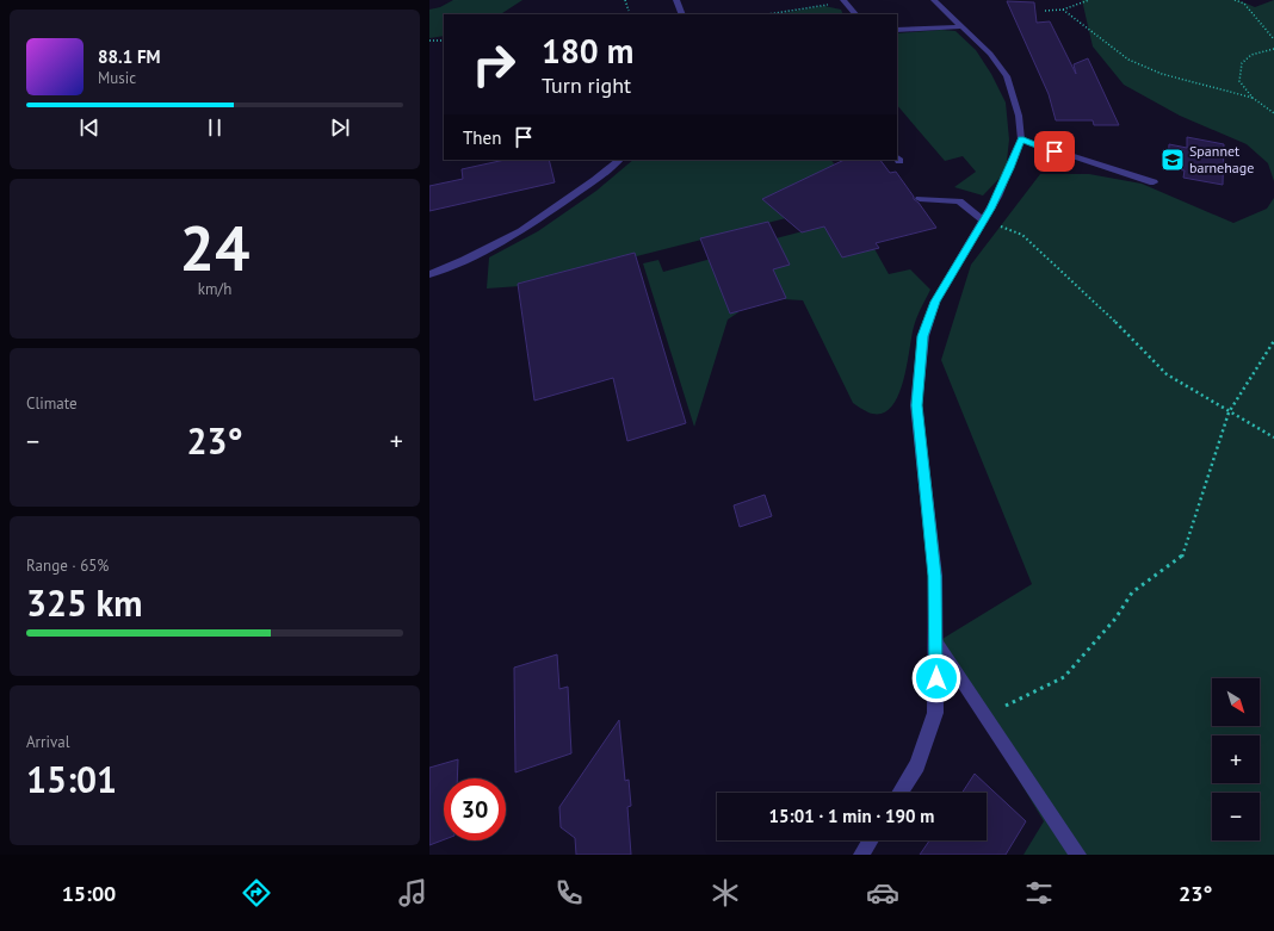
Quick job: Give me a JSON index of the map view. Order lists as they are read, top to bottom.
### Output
{
  "places": {
    "school or university": ["Spannet barnehage"]
  },
  "north": "bottom right",
  "page": {
    "turn": ["180 m", "Turn right"],
    "song": ["88.1 FM", "Music"],
    "then": "Then",
    "tile": [
      ["24", "km/h"],
      "Climate",
      ["Range · 65%", "325 km"],
      ["Arrival", "15:01"]
    ],
    "heat": ["−", "23°", "+"],
    "map_buttons": ["+", "−"],
    "limit": "30",
    "trip": "15:01 · 1 min · 190 m",
    "tabs": ["15:00", "23°"]
  }
}
